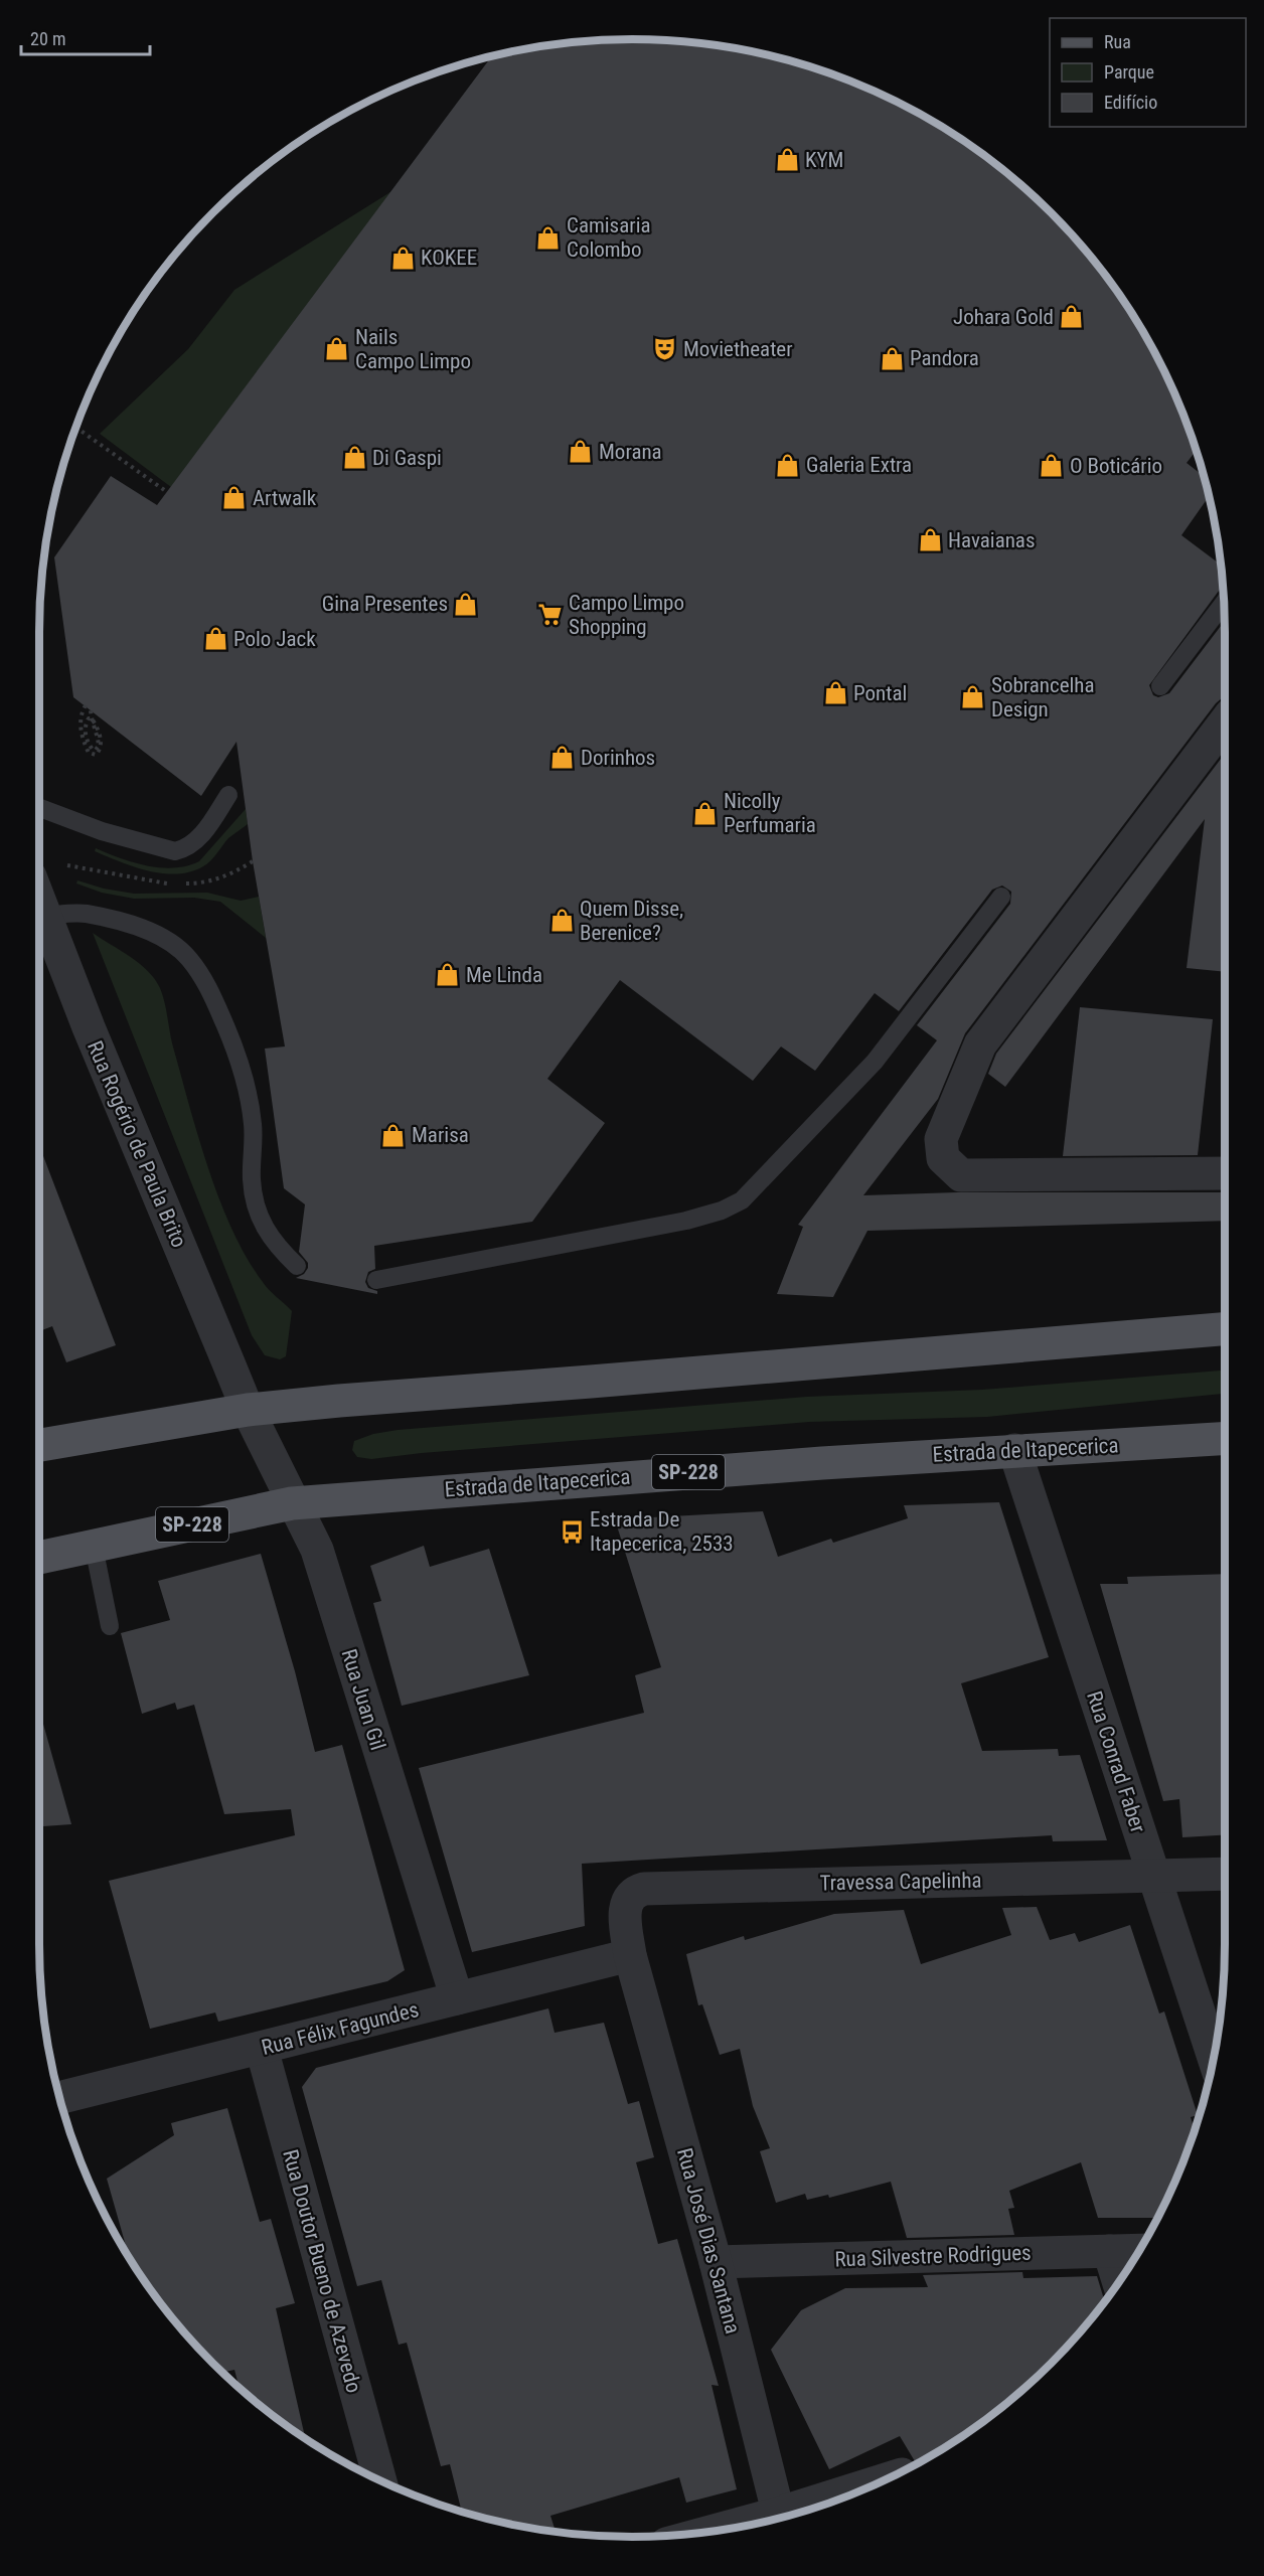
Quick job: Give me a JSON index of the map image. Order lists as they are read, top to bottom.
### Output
{
  "streets": {
    "main road": ["Estrada de Itapecerica", "SP-228"],
    "street": [
      "Rua Rogério de Paula Brito",
      "Rua Juan Gil",
      "Rua Conrad Faber",
      "Travessa Capelinha",
      "Rua Félix Fagundes",
      "Rua José Dias Santana",
      "Rua Silvestre Rodrigues",
      "Rua Doutor Bueno de Azevedo"
    ]
  },
  "crossings": [
    ["Rua Rogério de Paula Brito", "Rua Juan Gil"],
    ["Estrada de Itapecerica", "Rua Juan Gil"],
    ["Estrada de Itapecerica", "Rua Conrad Faber"],
    ["Rua Juan Gil", "Rua Félix Fagundes"],
    ["Rua Conrad Faber", "Travessa Capelinha"],
    ["Travessa Capelinha", "Rua Félix Fagundes"],
    ["Travessa Capelinha", "Rua José Dias Santana"],
    ["Rua Félix Fagundes", "Rua José Dias Santana"],
    ["Rua Félix Fagundes", "Rua Doutor Bueno de Azevedo"],
    ["Rua José Dias Santana", "Rua Silvestre Rodrigues"]
  ],
  "places": {
    "shop": [
      "KYM",
      "Camisaria Colombo",
      "KOKEE",
      "Johara Gold",
      "Nails Campo Limpo",
      "Pandora",
      "Morana",
      "Di Gaspi",
      "Galeria Extra",
      "O Boticário",
      "Artwalk",
      "Havaianas",
      "Gina Presentes",
      "Polo Jack",
      "Pontal",
      "Sobrancelha Design",
      "Dorinhos",
      "Nicolly Perfumaria",
      "Quem Disse, Berenice?",
      "Me Linda",
      "Marisa"
    ],
    "theatre": ["Movietheater"],
    "supermarket": ["Campo Limpo Shopping"],
    "bus stop": ["Estrada De Itapecerica, 2533"]
  },
  "legend": ["Rua", "Parque", "Edifício"],
  "scale_bar": "20 m"
}
